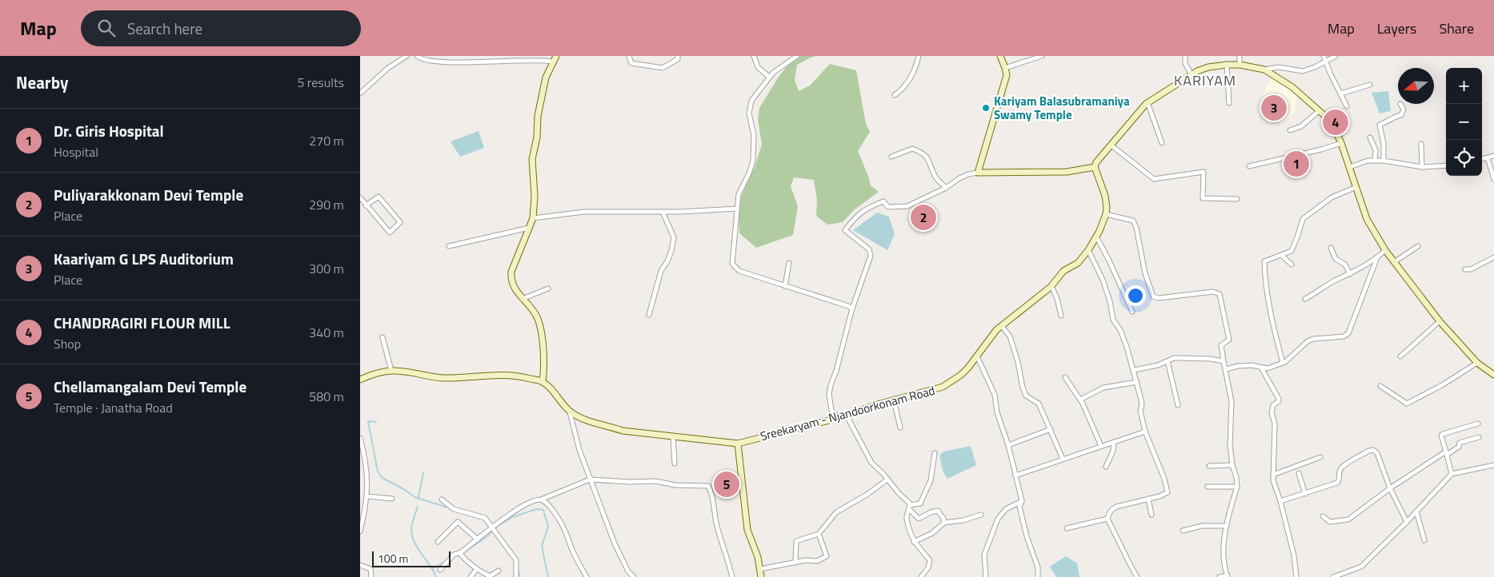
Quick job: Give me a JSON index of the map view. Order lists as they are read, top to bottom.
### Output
{
  "streets": {
    "main road": ["Sreekaryam - Njandoorkonam Road"]
  },
  "districts": ["KARIYAM"],
  "places": ["Kariyam Balasubramaniya Swamy Temple"],
  "scale_bar": "100 m",
  "north": "left",
  "page": {
    "header": "Map",
    "search": "Search here",
    "nav": ["Map", "Layers", "Share"],
    "heading": ["Nearby", "5 results"],
    "map_buttons": ["+", "−"],
    "pins": [
      "3",
      "4",
      "1",
      "2",
      "5"
    ],
    "list": [
      {
        "mark": "1",
        "name": "Dr. Giris Hospital",
        "note": "Hospital",
        "value": "270 m"
      },
      {
        "mark": "2",
        "name": "Puliyarakkonam Devi Temple",
        "note": "Place",
        "value": "290 m"
      },
      {
        "mark": "3",
        "name": "Kaariyam G LPS Auditorium",
        "note": "Place",
        "value": "300 m"
      },
      {
        "mark": "4",
        "name": "CHANDRAGIRI FLOUR MILL",
        "note": "Shop",
        "value": "340 m"
      },
      {
        "mark": "5",
        "name": "Chellamangalam Devi Temple",
        "note": "Temple · Janatha Road",
        "value": "580 m"
      }
    ],
    "scale": "100 m"
  }
}
